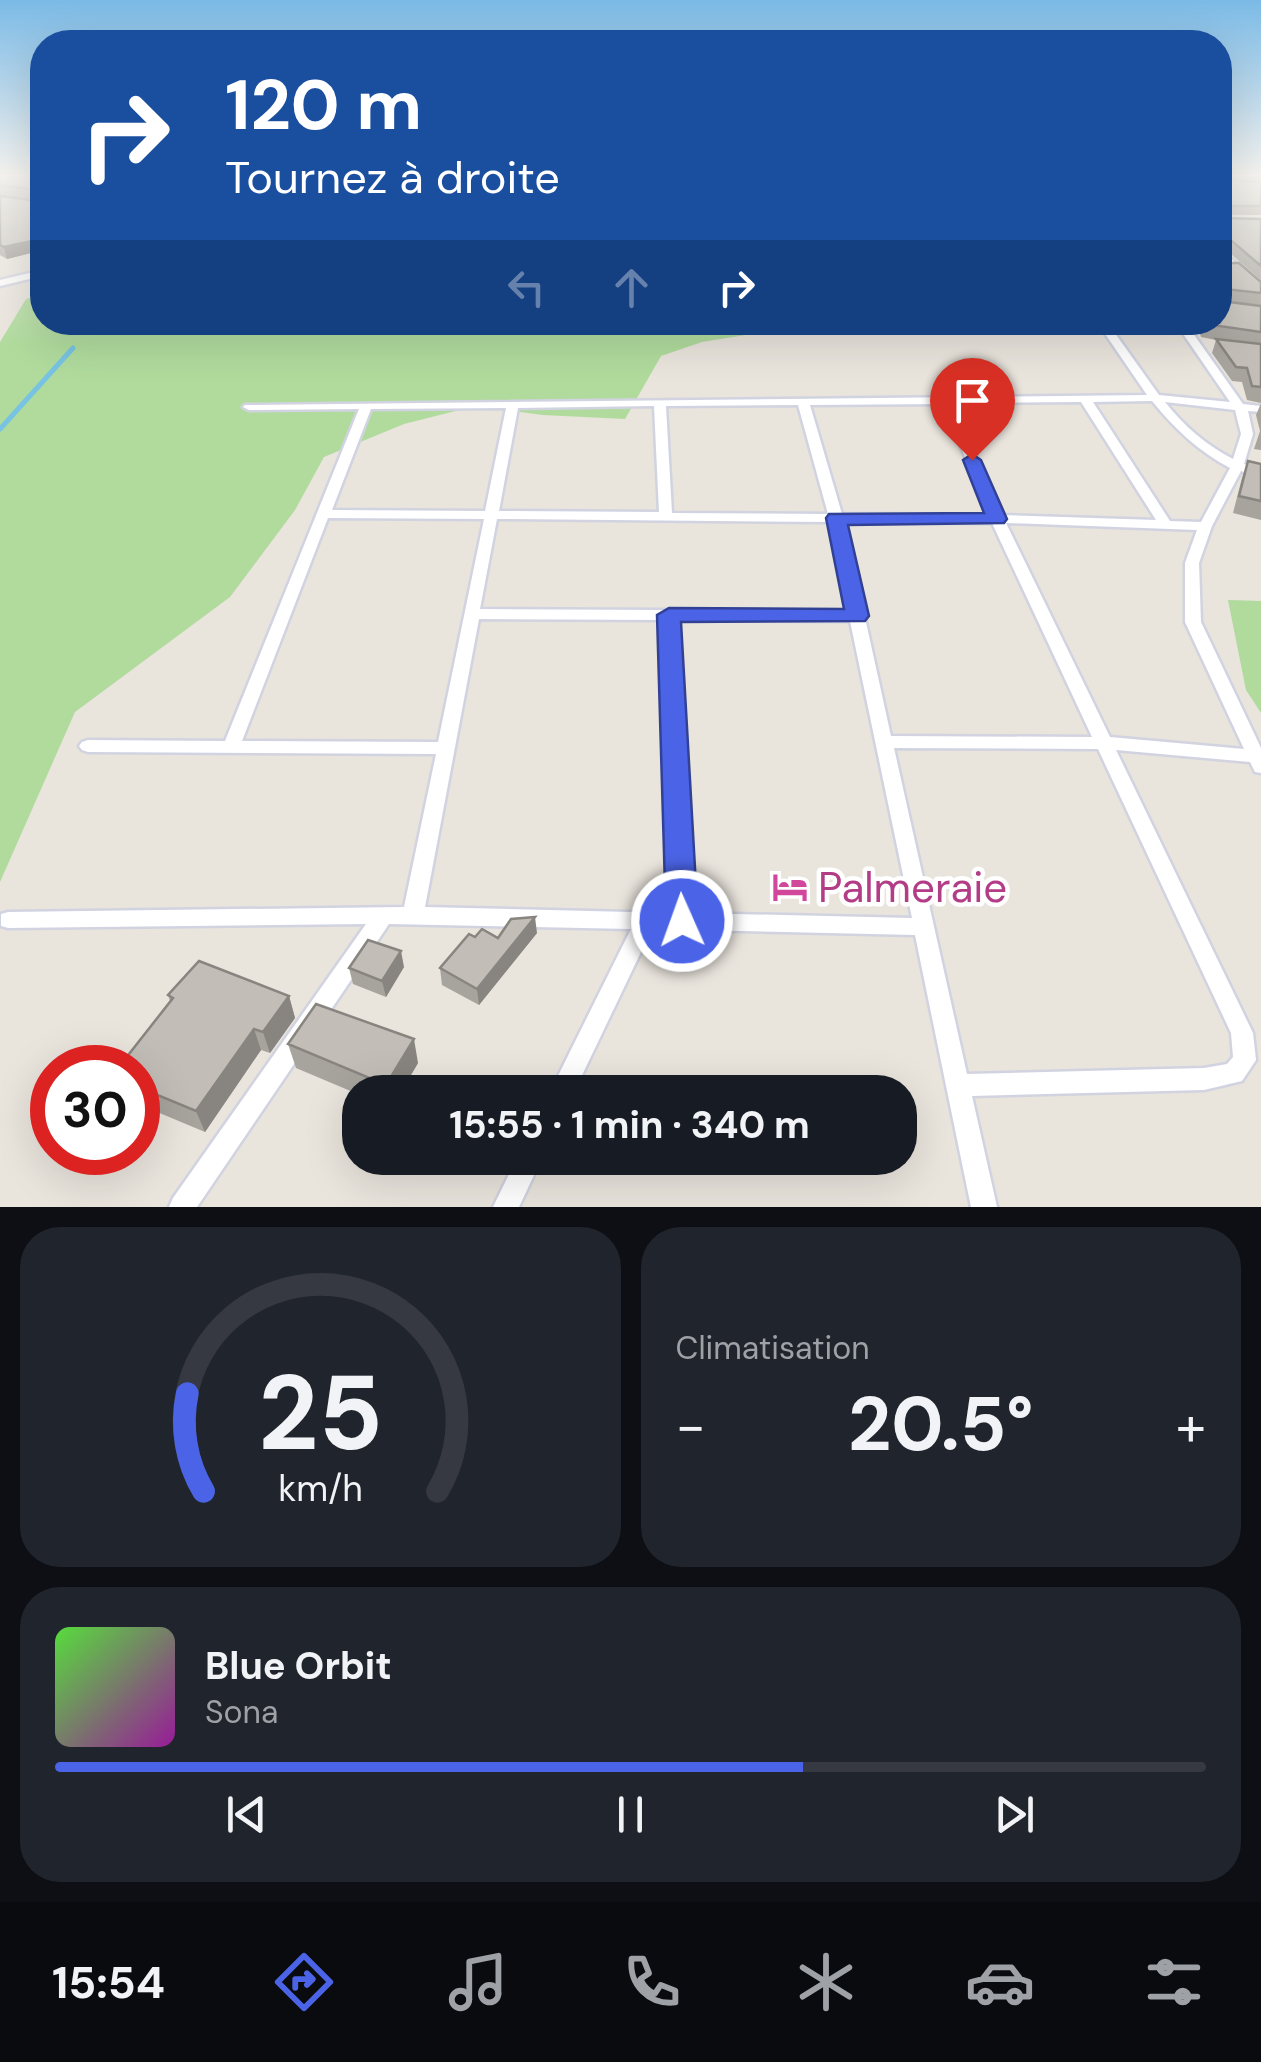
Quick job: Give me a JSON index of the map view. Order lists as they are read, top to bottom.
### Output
{
  "places": {
    "hotel": ["Palmeraie"]
  },
  "page": {
    "turn": ["120 m", "Tournez à droite"],
    "limit": "30",
    "trip": "15:55 · 1 min · 340 m",
    "tile": "Climatisation",
    "heat": ["−", "20.5°", "+"],
    "song": ["Blue Orbit", "Sona"],
    "tabs": "15:54",
    "gauge": ["25", "km/h"]
  }
}
